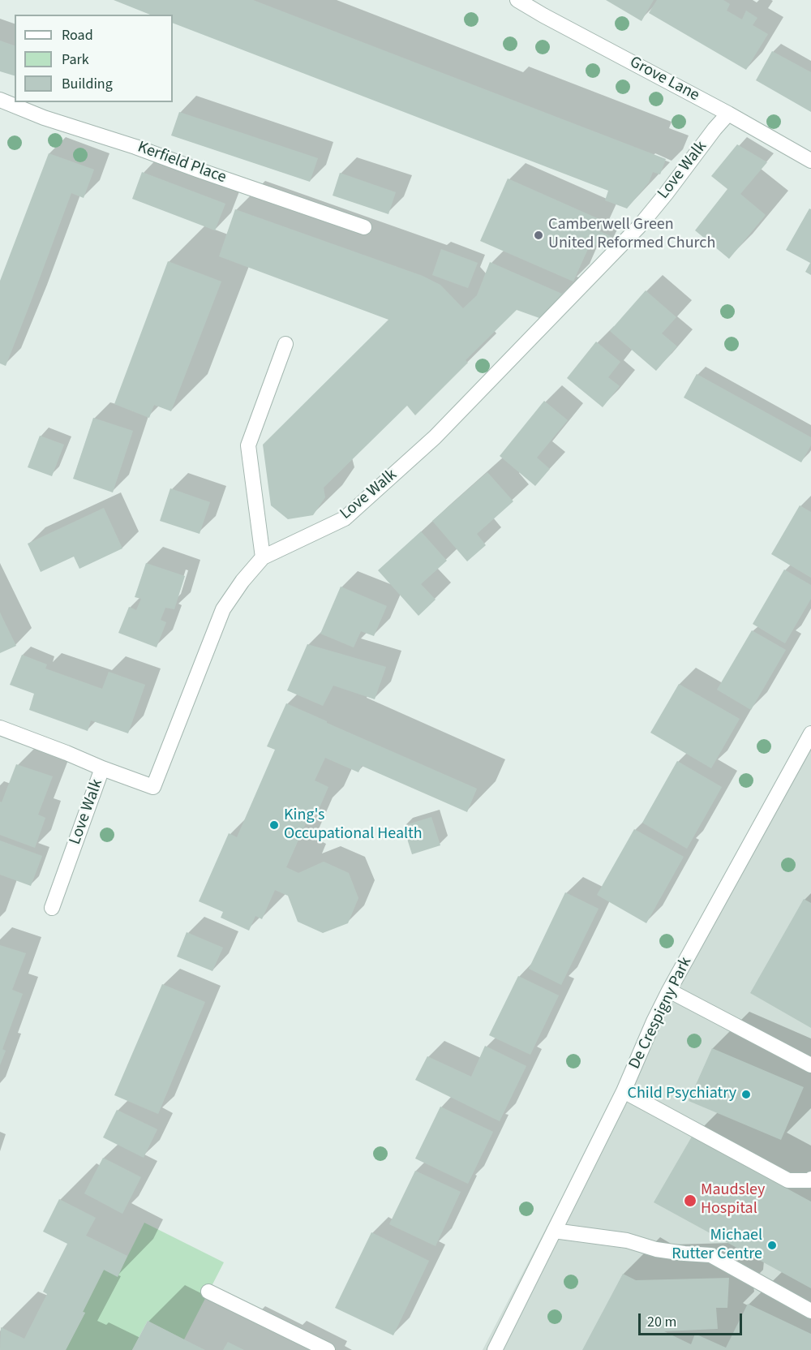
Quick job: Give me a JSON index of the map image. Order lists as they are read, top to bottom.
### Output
{
  "streets": {
    "street": [
      "Grove Lane",
      "Kerfield Place",
      "Love Walk",
      "De Crespigny Park"
    ]
  },
  "crossings": [
    ["Grove Lane", "Love Walk"]
  ],
  "places": [
    "Camberwell Green United Reformed Church",
    "King's Occupational Health",
    "Child Psychiatry",
    "Maudsley Hospital",
    "Michael Rutter Centre"
  ],
  "legend": ["Road", "Park", "Building"],
  "scale_bar": "20 m"
}
